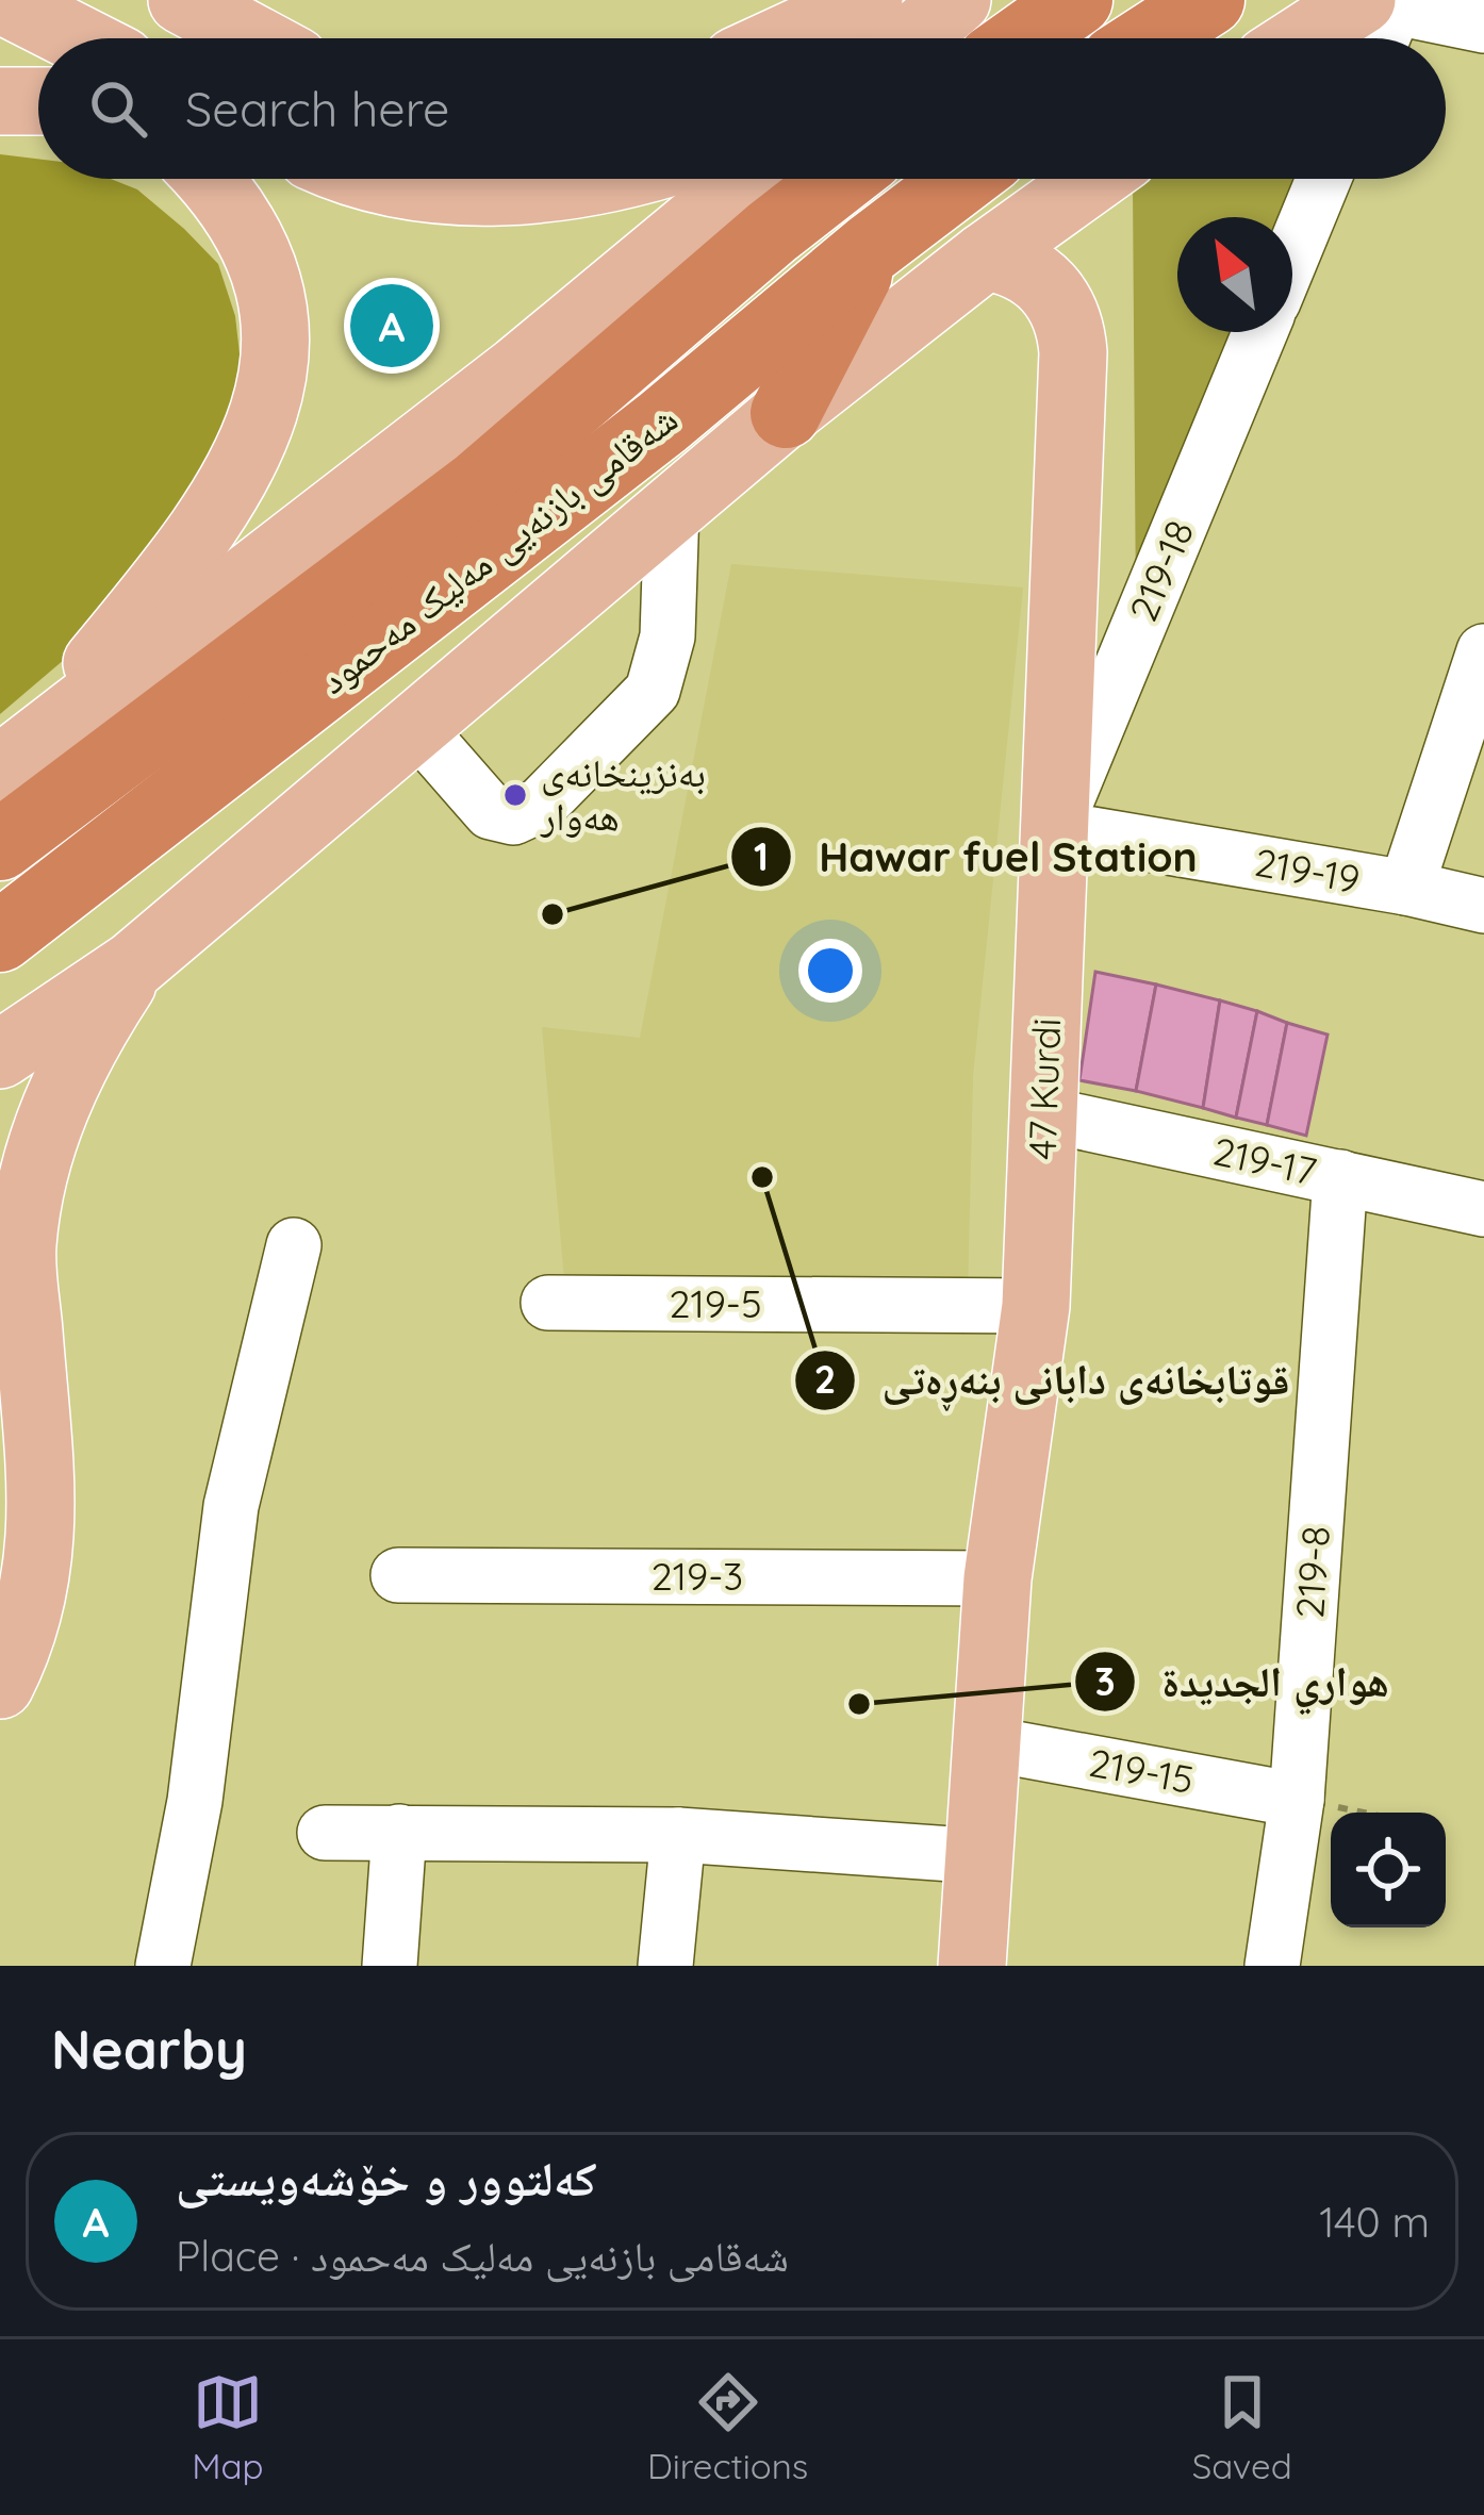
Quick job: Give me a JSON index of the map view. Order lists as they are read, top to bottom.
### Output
{
  "streets": {
    "highway": ["شەقامی بازنەیی مەلیک مەحمود"],
    "main road": ["47 Kurdi"],
    "street": [
      "219-18",
      "219-19",
      "219-17",
      "219-5",
      "219-8",
      "219-3",
      "219-15"
    ]
  },
  "crossings": [
    ["219-18", "219-19"],
    ["219-18", "47 Kurdi"],
    ["219-19", "47 Kurdi"],
    ["47 Kurdi", "219-17"],
    ["47 Kurdi", "219-5"],
    ["47 Kurdi", "219-3"],
    ["47 Kurdi", "219-15"],
    ["219-17", "219-8"],
    ["219-8", "219-15"]
  ],
  "places": [
    "بەنزینخانەی ھەوار",
    "Hawar fuel Station",
    "قوتابخانەی دابانی بنەڕەتی",
    "هواري الجديدة"
  ],
  "north": "top left",
  "page": {
    "search": "Search here",
    "pins": "A",
    "heading": "Nearby",
    "list": [
      {
        "mark": "A",
        "name": "کەلتوور و خۆشەویستی",
        "note": "Place · شەقامی بازنەیی مەلیک مەحمود",
        "value": "140 m"
      }
    ],
    "nav": ["Map", "Directions", "Saved"]
  }
}
